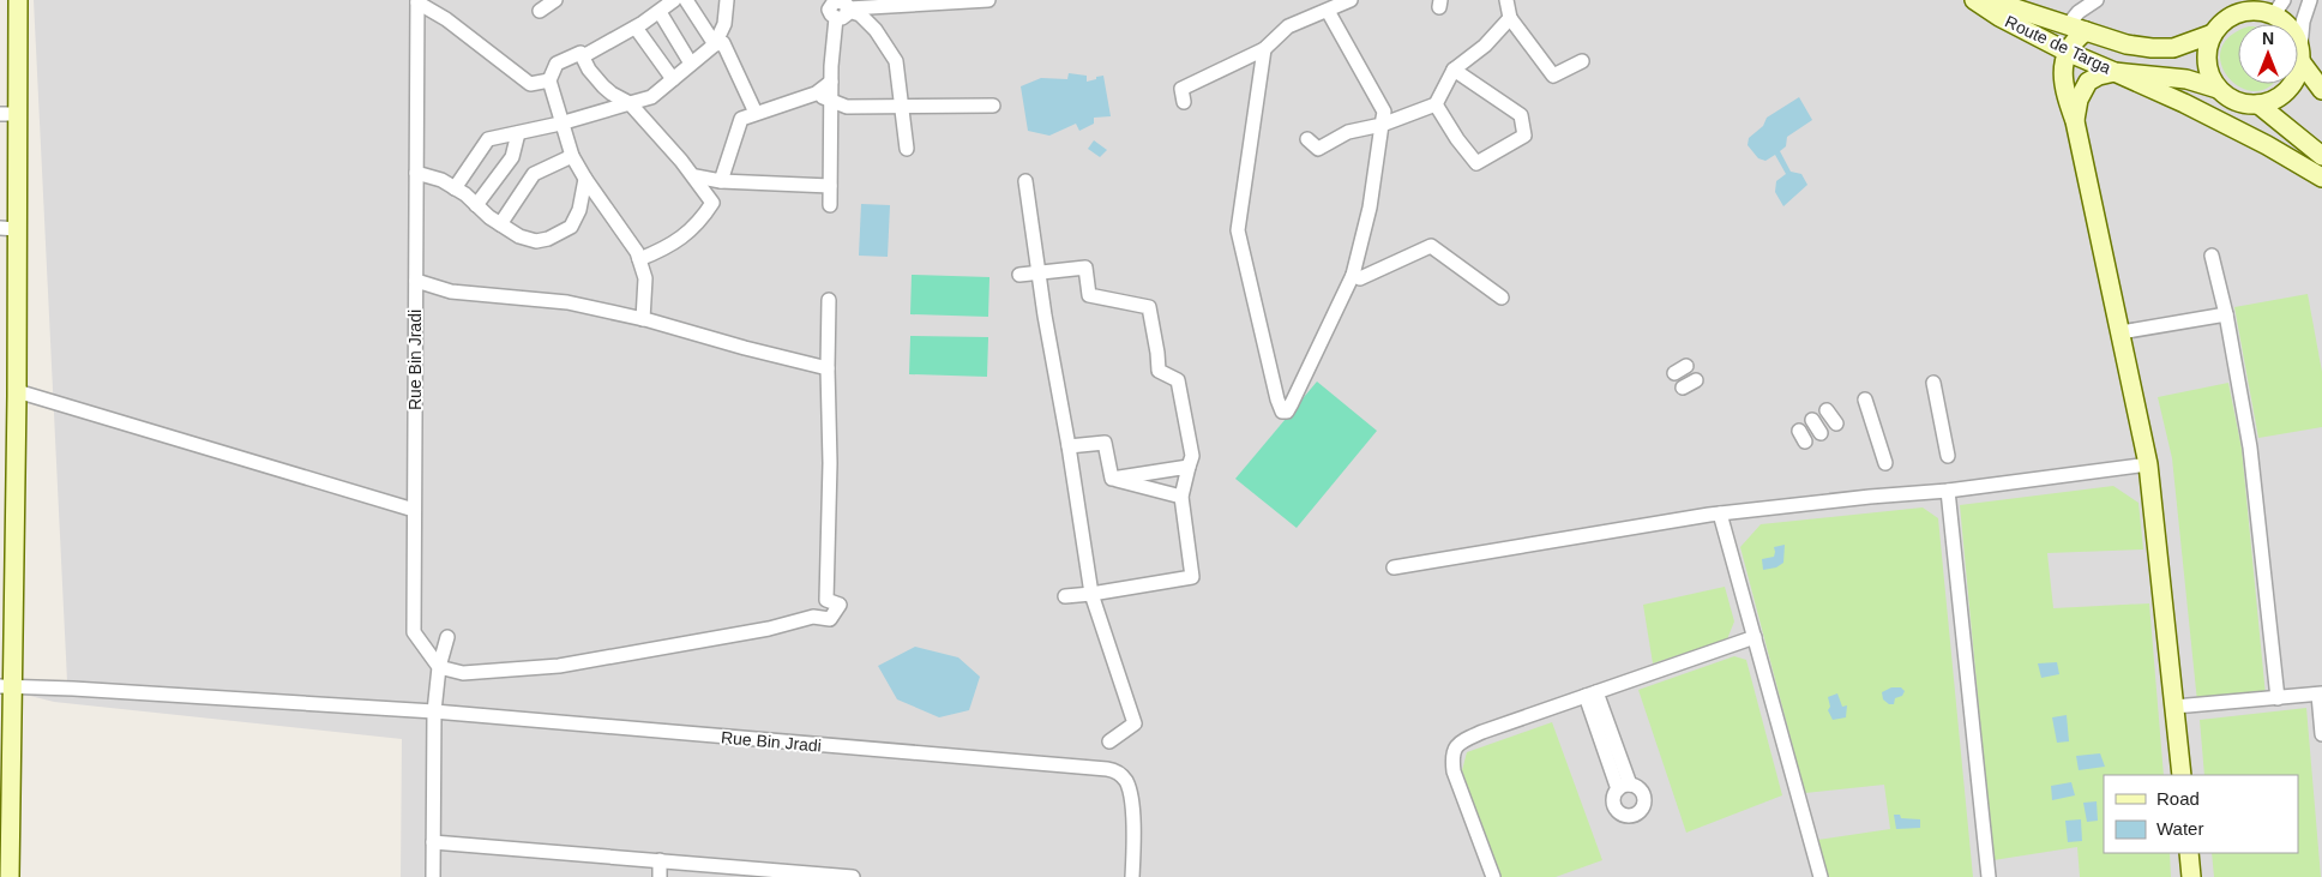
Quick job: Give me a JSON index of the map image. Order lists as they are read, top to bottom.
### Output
{
  "streets": {
    "street": ["Route de Targa", "Rue Bin Jradi"]
  },
  "legend": ["Road", "Water"],
  "north": "top"
}
